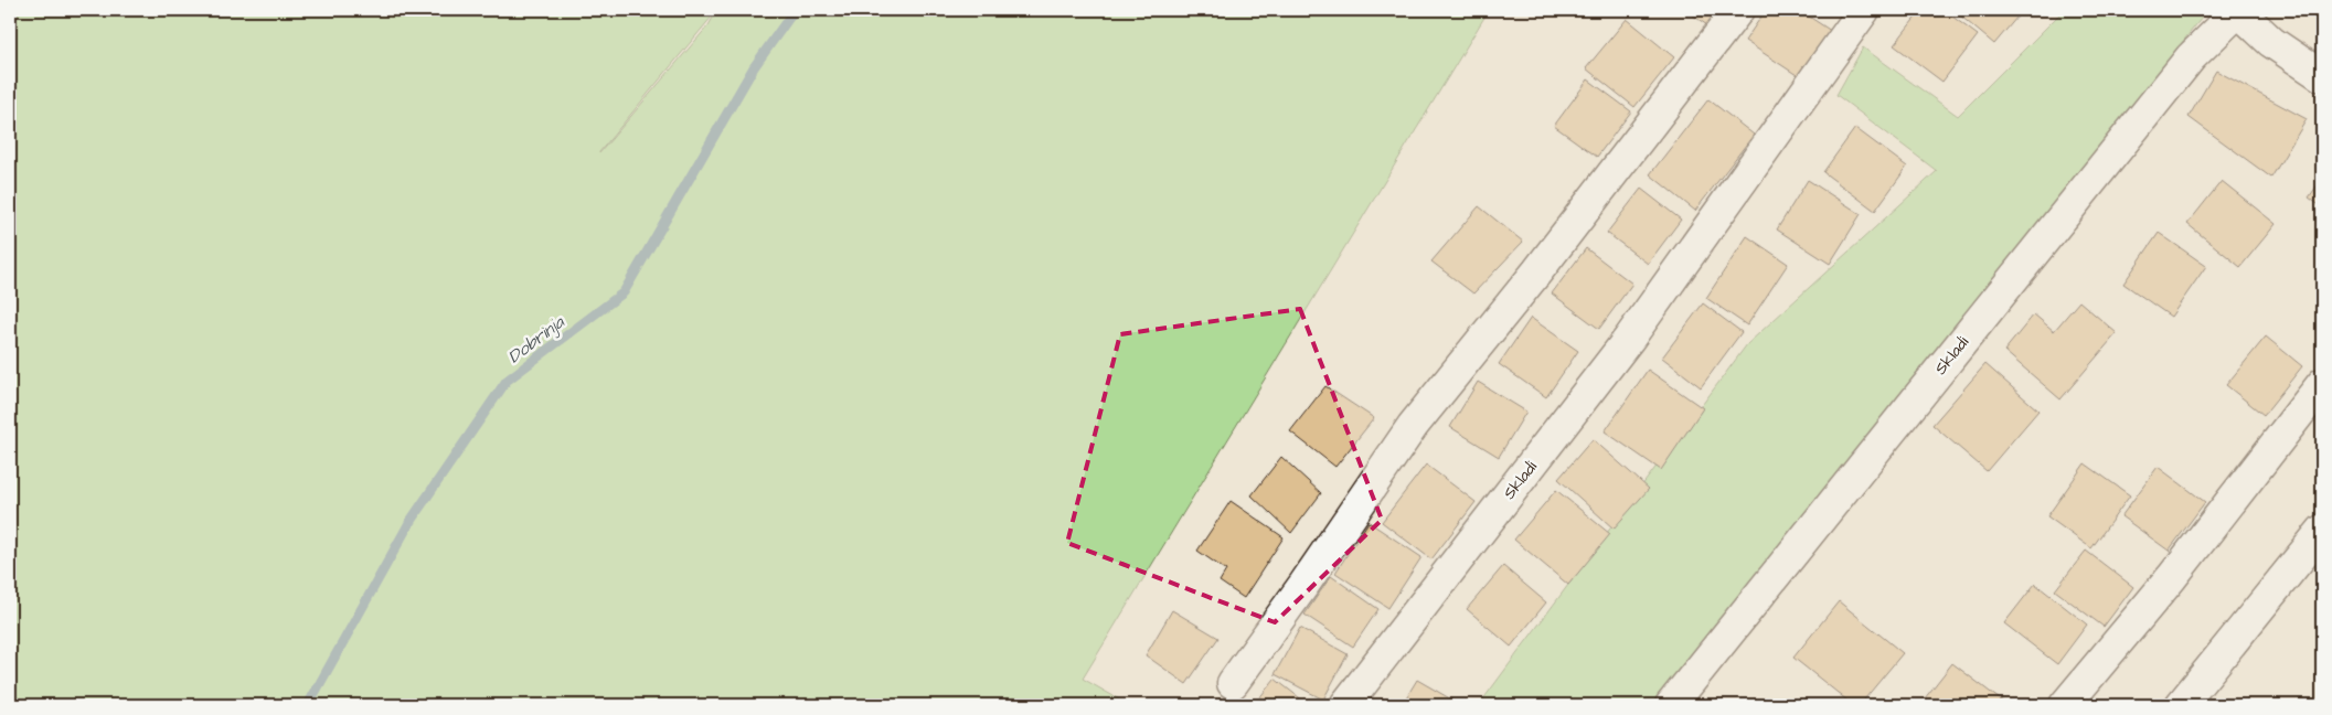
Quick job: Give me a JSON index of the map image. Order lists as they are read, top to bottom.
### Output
{
  "streets": {
    "street": ["Skladi"]
  },
  "water": ["Dobrinja"]
}
